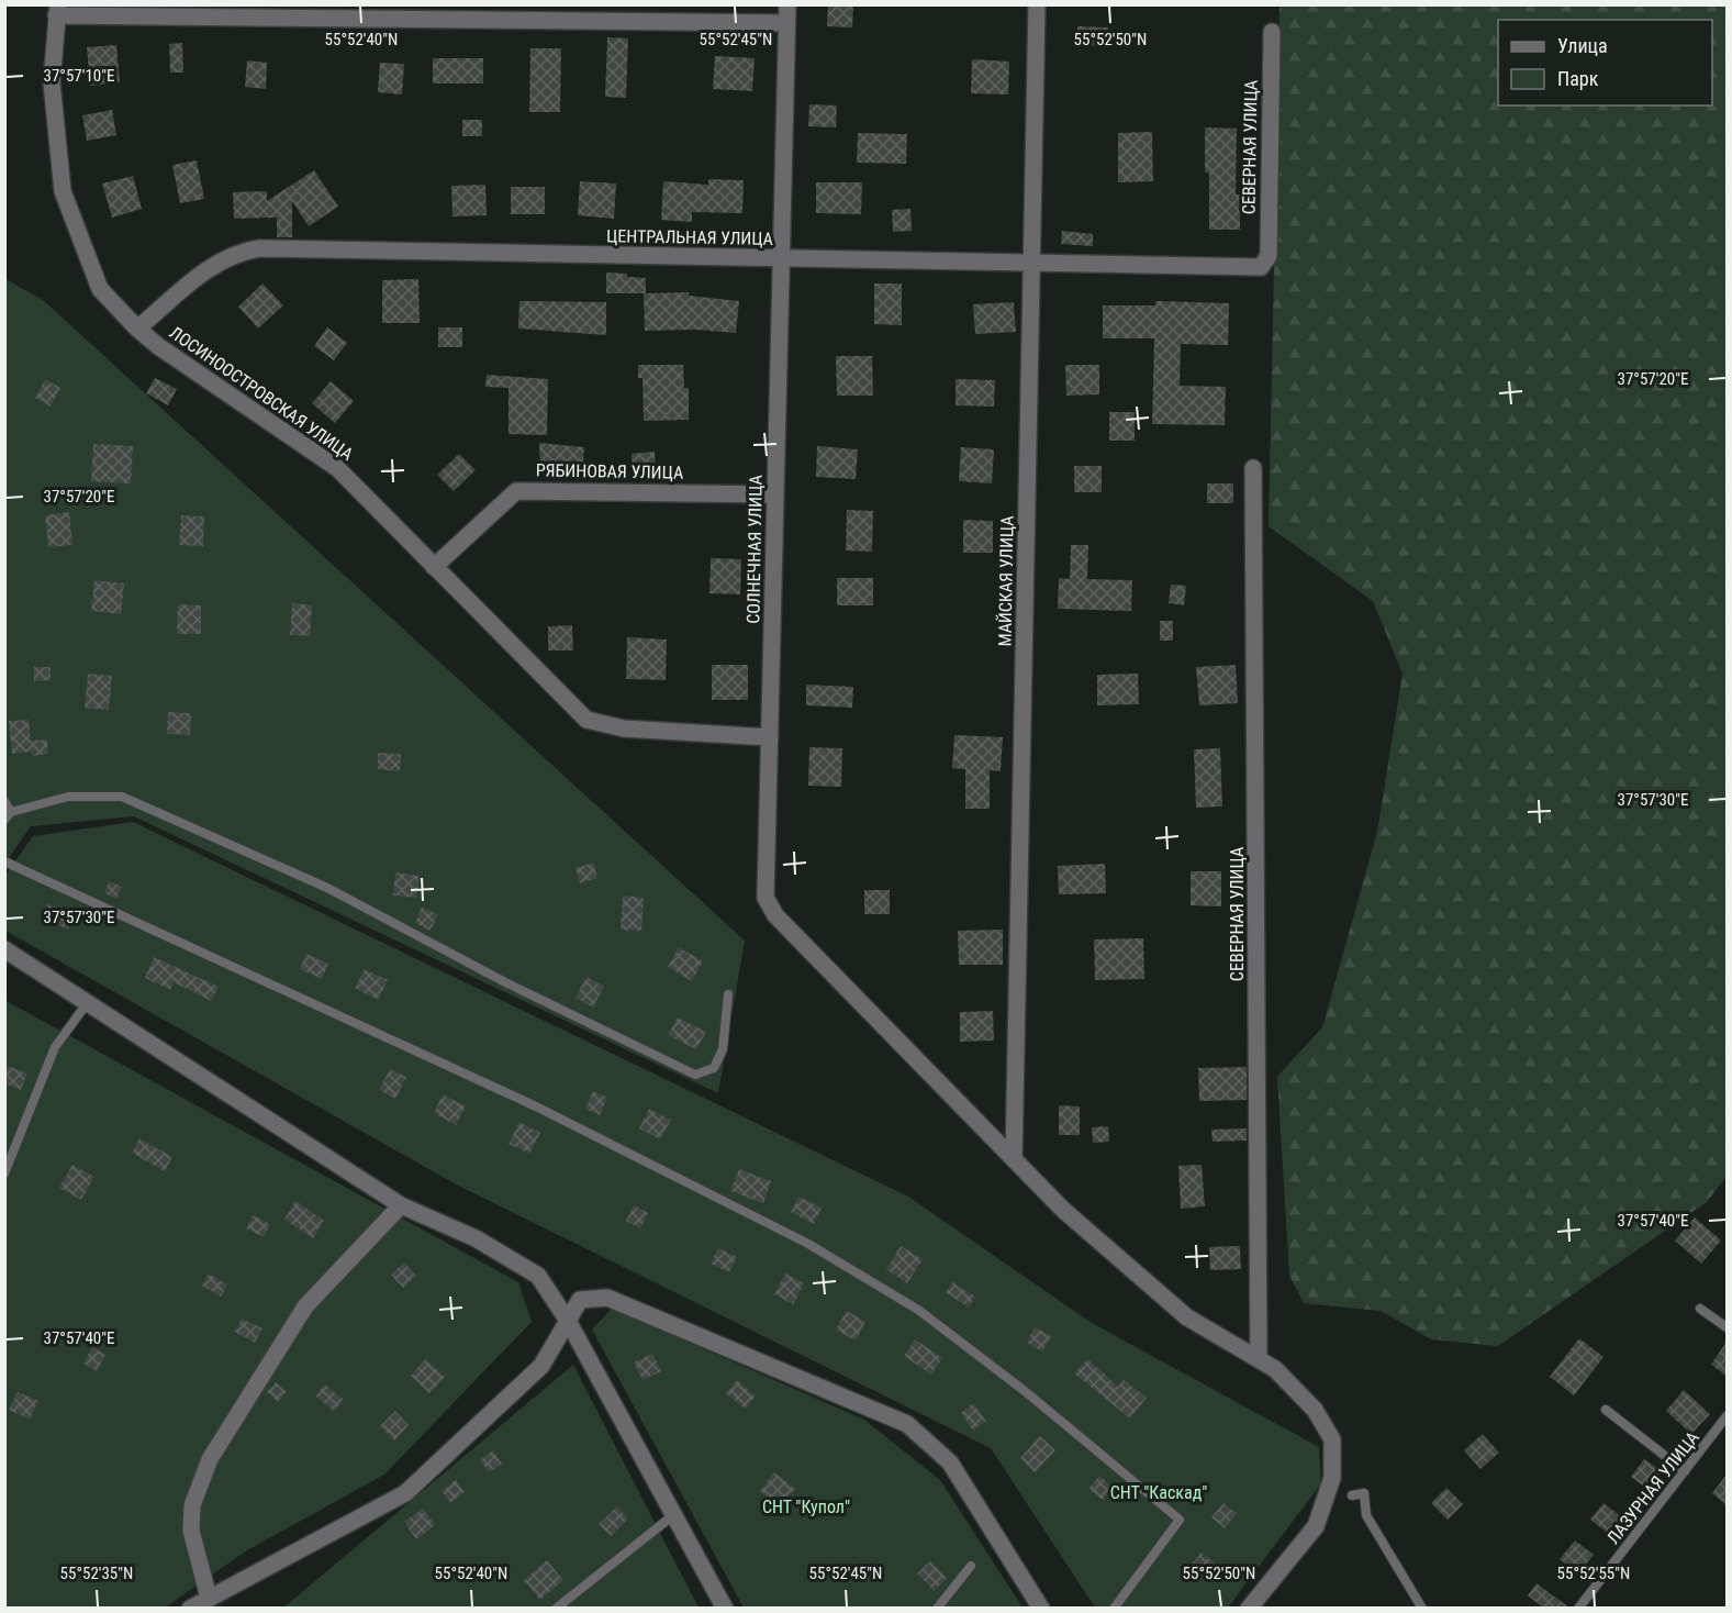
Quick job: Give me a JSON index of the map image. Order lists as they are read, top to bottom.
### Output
{
  "streets": {
    "street": [
      "СЕВЕРНАЯ УЛИЦА",
      "ЦЕНТРАЛЬНАЯ УЛИЦА",
      "ЛОСИНООСТРОВСКАЯ УЛИЦА",
      "РЯБИНОВАЯ УЛИЦА",
      "СОЛНЕЧНАЯ УЛИЦА",
      "МАЙСКАЯ УЛИЦА"
    ],
    "lane": ["ЛАЗУРНАЯ УЛИЦА"]
  },
  "crossings": [
    ["СЕВЕРНАЯ УЛИЦА", "ЦЕНТРАЛЬНАЯ УЛИЦА"],
    ["ЦЕНТРАЛЬНАЯ УЛИЦА", "ЛОСИНООСТРОВСКАЯ УЛИЦА"],
    ["ЦЕНТРАЛЬНАЯ УЛИЦА", "СОЛНЕЧНАЯ УЛИЦА"],
    ["ЦЕНТРАЛЬНАЯ УЛИЦА", "МАЙСКАЯ УЛИЦА"],
    ["ЛОСИНООСТРОВСКАЯ УЛИЦА", "РЯБИНОВАЯ УЛИЦА"],
    ["ЛОСИНООСТРОВСКАЯ УЛИЦА", "СОЛНЕЧНАЯ УЛИЦА"],
    ["РЯБИНОВАЯ УЛИЦА", "СОЛНЕЧНАЯ УЛИЦА"],
    ["СОЛНЕЧНАЯ УЛИЦА", "МАЙСКАЯ УЛИЦА"]
  ],
  "parks": ["СНТ \"Каскад\"", "СНТ \"Купол\""],
  "legend": ["Улица", "Парк"],
  "coordinates": [
    "55°52'40\"N",
    "55°52'45\"N",
    "55°52'50\"N",
    "37°57'10\"E",
    "37°57'20\"E",
    "37°57'30\"E",
    "37°57'40\"E",
    "55°52'35\"N",
    "55°52'55\"N"
  ]
}
